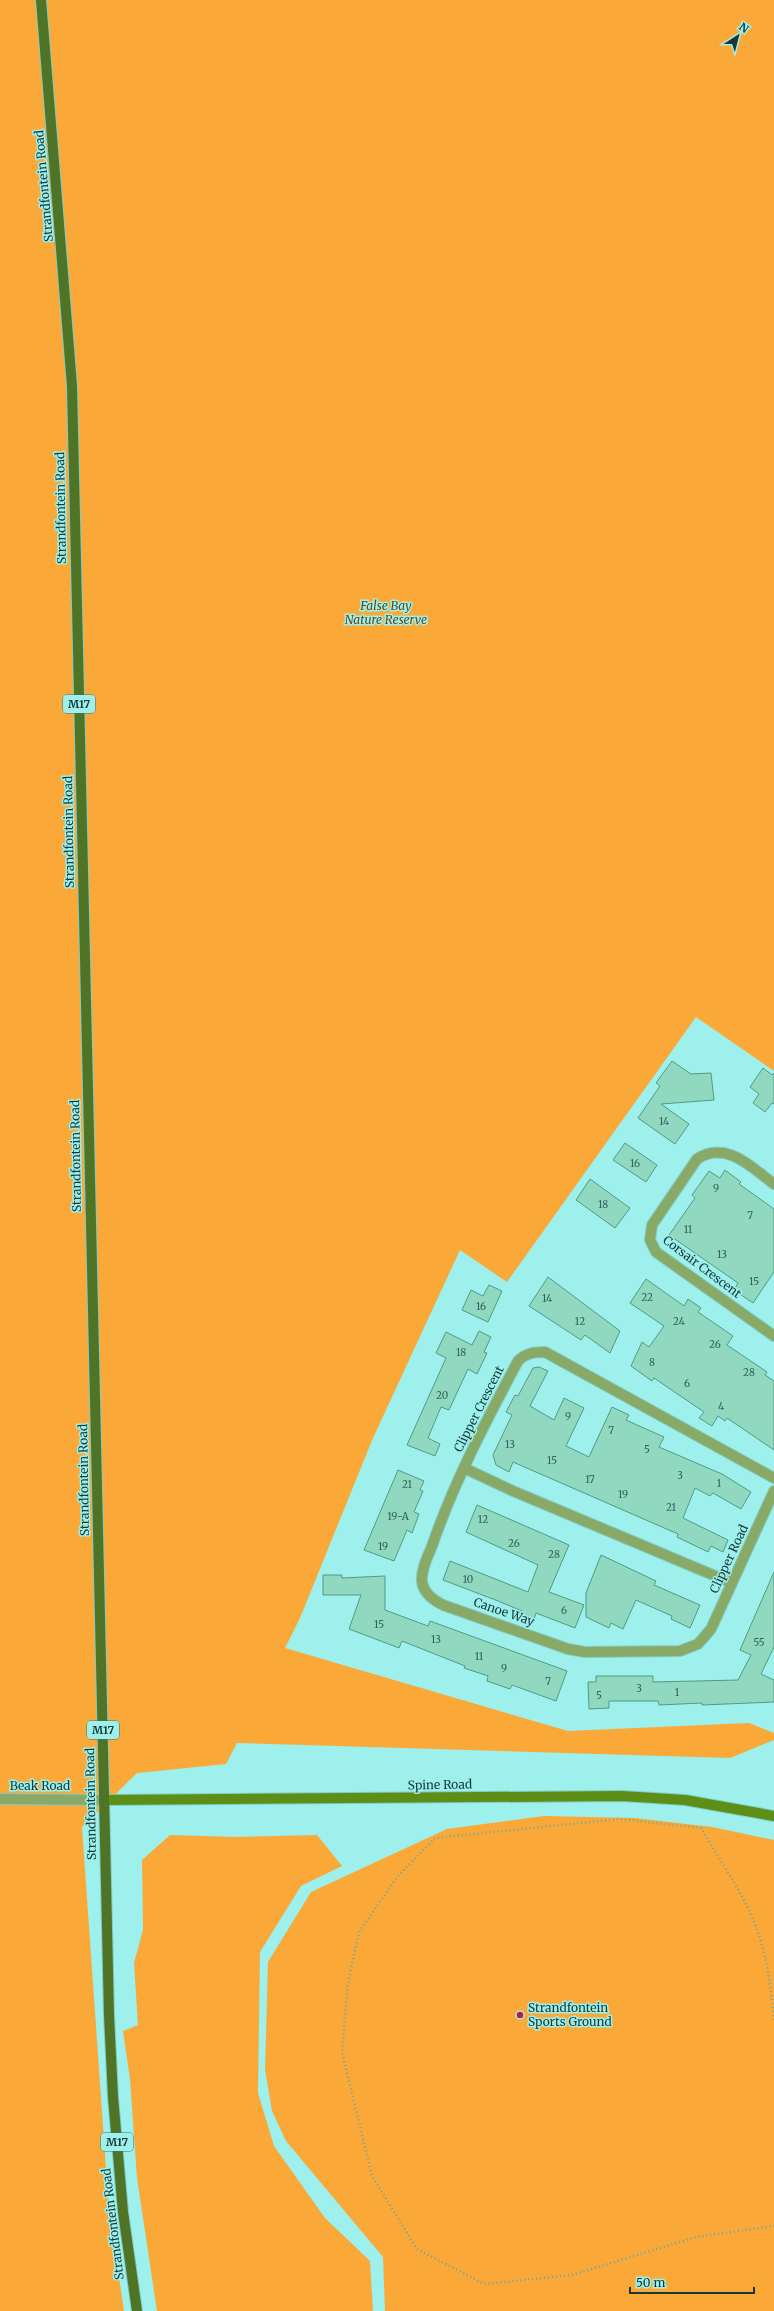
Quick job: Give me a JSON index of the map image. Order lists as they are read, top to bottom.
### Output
{
  "streets": {
    "main road": ["Strandfontein Road", "M17", "Spine Road"],
    "street": [
      "Corsair Crescent",
      "Clipper Crescent",
      "Clipper Road",
      "Canoe Way",
      "Beak Road"
    ]
  },
  "crossings": [
    ["Strandfontein Road", "Spine Road"],
    ["Strandfontein Road", "Beak Road"],
    ["Clipper Crescent", "Clipper Road"],
    ["Clipper Crescent", "Canoe Way"],
    ["Clipper Road", "Canoe Way"],
    ["Spine Road", "Beak Road"]
  ],
  "parks": ["False Bay Nature Reserve"],
  "places": ["Strandfontein Sports Ground"],
  "house_numbers": [
    "14",
    "16",
    "9",
    "18",
    "7",
    "11",
    "13",
    "15",
    "22",
    "14",
    "16",
    "12",
    "24",
    "26",
    "18",
    "8",
    "28",
    "6",
    "20",
    "4",
    "9",
    "7",
    "13",
    "5",
    "15",
    "3",
    "17",
    "1",
    "21",
    "19",
    "21",
    "19-A",
    "12",
    "26",
    "19",
    "28",
    "10",
    "6",
    "15",
    "13",
    "55",
    "11",
    "9",
    "7",
    "3",
    "1",
    "5"
  ],
  "scale_bar": "50 m",
  "north": "top right"
}
